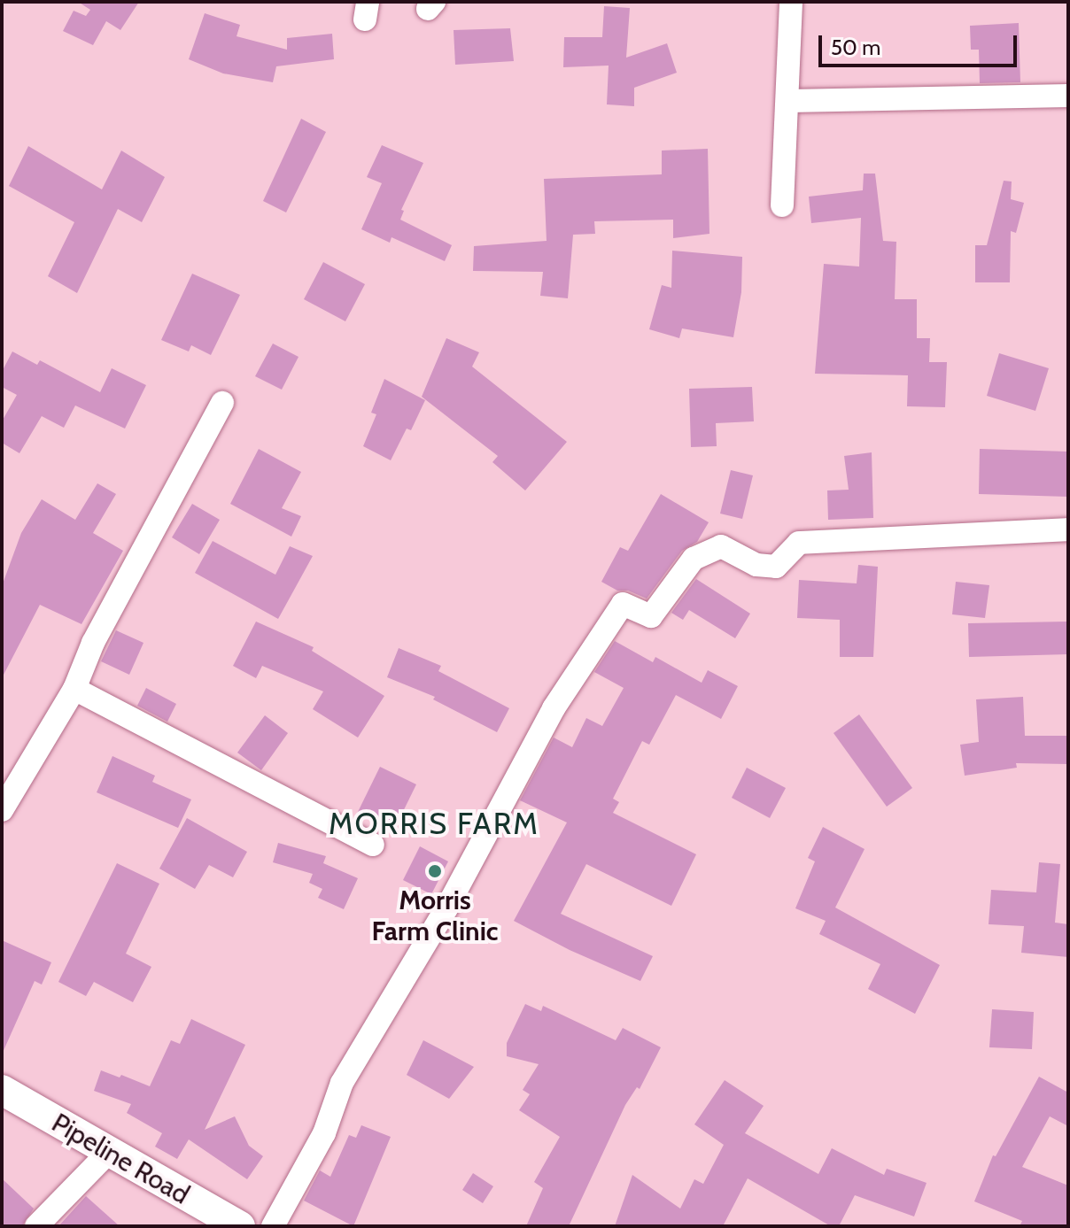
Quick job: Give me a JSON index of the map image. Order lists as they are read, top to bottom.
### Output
{
  "streets": {
    "street": ["Pipeline Road"]
  },
  "districts": ["MORRIS FARM"],
  "places": ["Morris Farm Clinic"],
  "scale_bar": "50 m"
}
